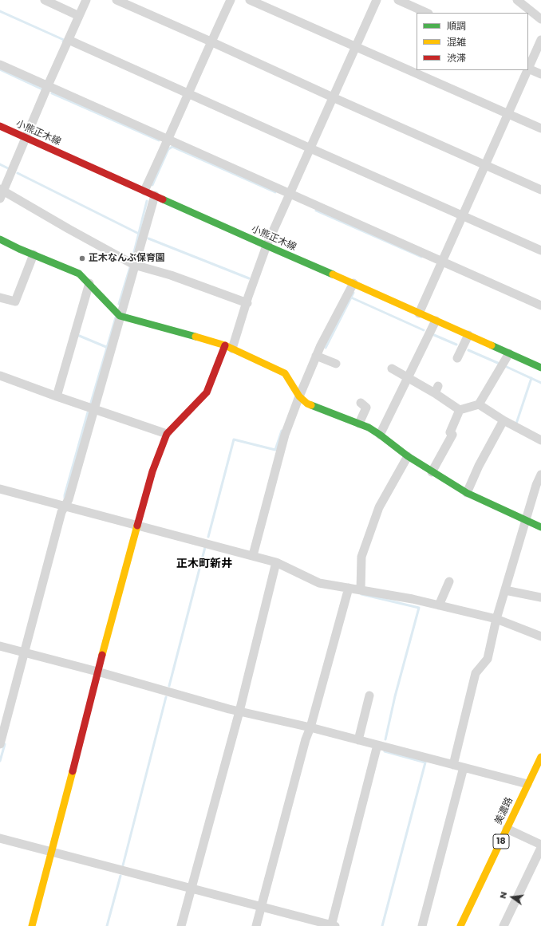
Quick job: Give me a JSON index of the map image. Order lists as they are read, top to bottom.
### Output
{
  "streets": {
    "street": ["小熊正木線", "美濃路", "18"]
  },
  "districts": ["正木町新井"],
  "places": ["正木なんぶ保育園"],
  "legend": ["順調", "混雑", "渋滞"],
  "north": "left"
}
